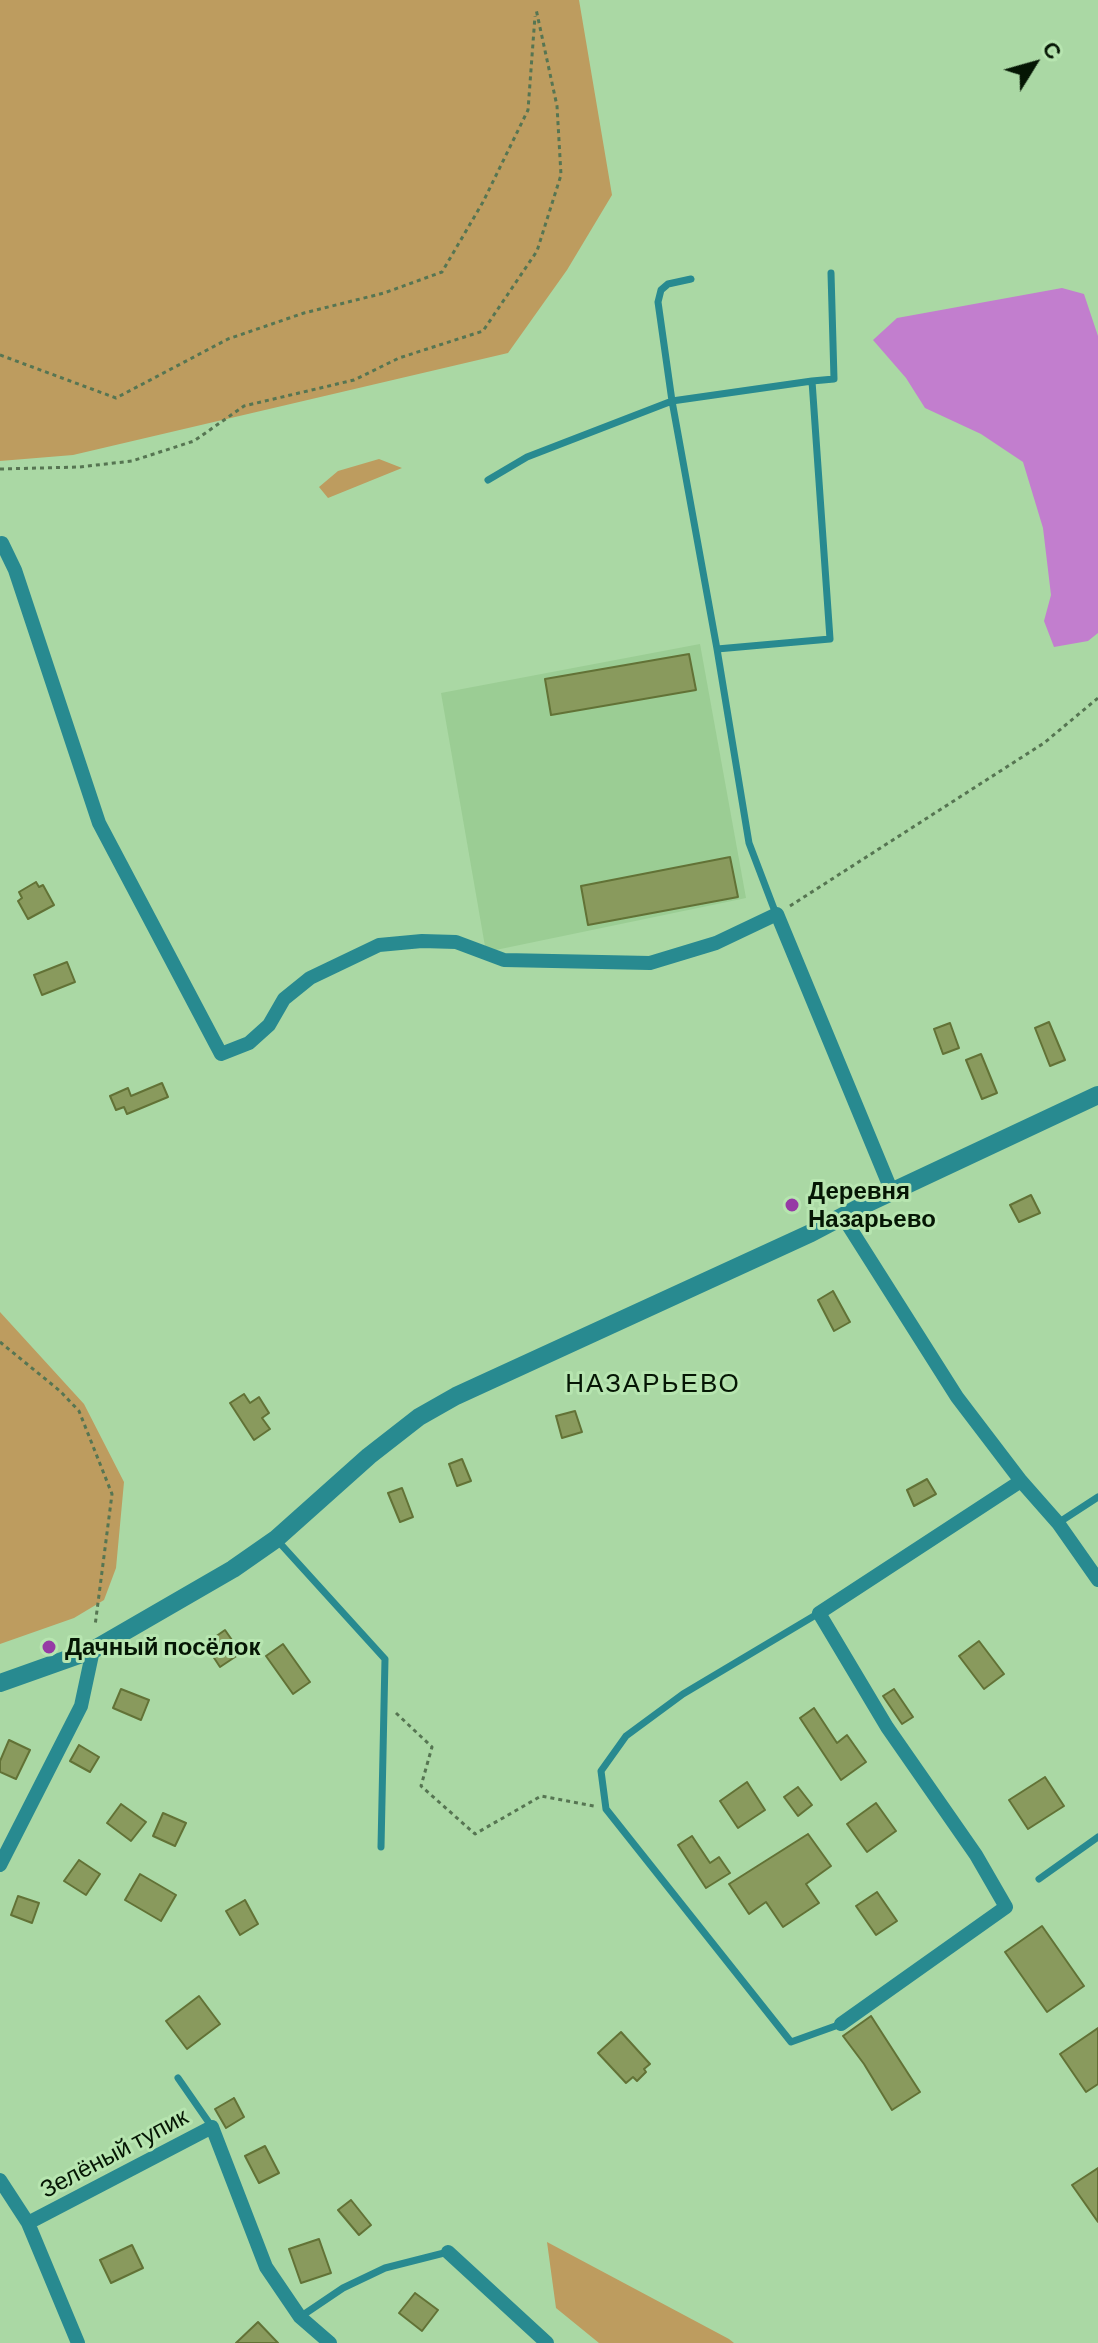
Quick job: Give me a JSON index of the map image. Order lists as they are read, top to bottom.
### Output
{
  "streets": {
    "street": ["Зелёный тупик"]
  },
  "districts": ["НАЗАРЬЕВО"],
  "places": ["Деревня Назарьево", "Дачный посёлок"],
  "north": "top right"
}
